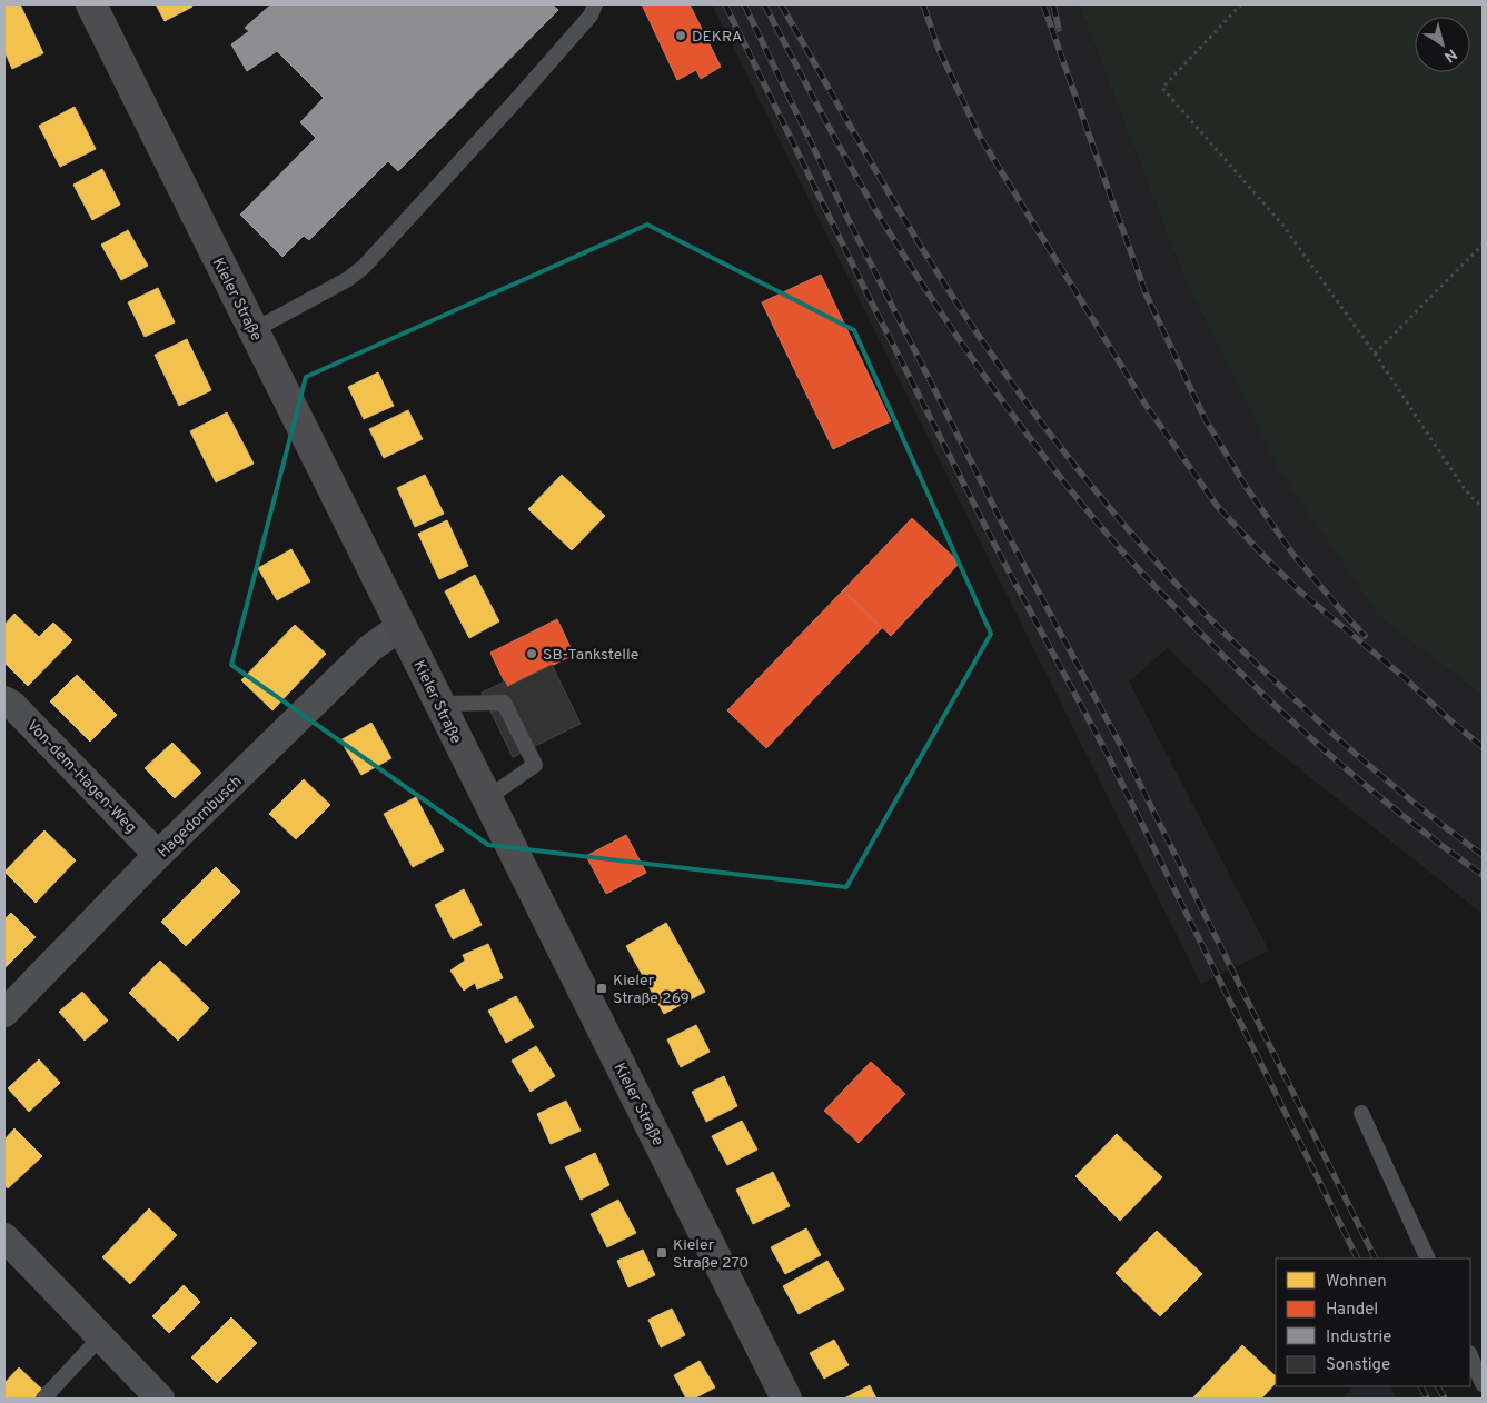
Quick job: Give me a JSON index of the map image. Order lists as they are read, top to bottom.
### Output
{
  "streets": {
    "main road": ["Kieler Straße"],
    "street": ["Von-dem-Hagen-Weg", "Hagedornbusch"]
  },
  "crossings": [
    ["Kieler Straße", "Hagedornbusch"],
    ["Von-dem-Hagen-Weg", "Hagedornbusch"]
  ],
  "places": {
    "other": ["DEKRA", "SB-Tankstelle"],
    "transit": ["Kieler Straße 269", "Kieler Straße 270"]
  },
  "legend": [
    "Wohnen",
    "Handel",
    "Industrie",
    "Sonstige"
  ],
  "north": "bottom right"
}
